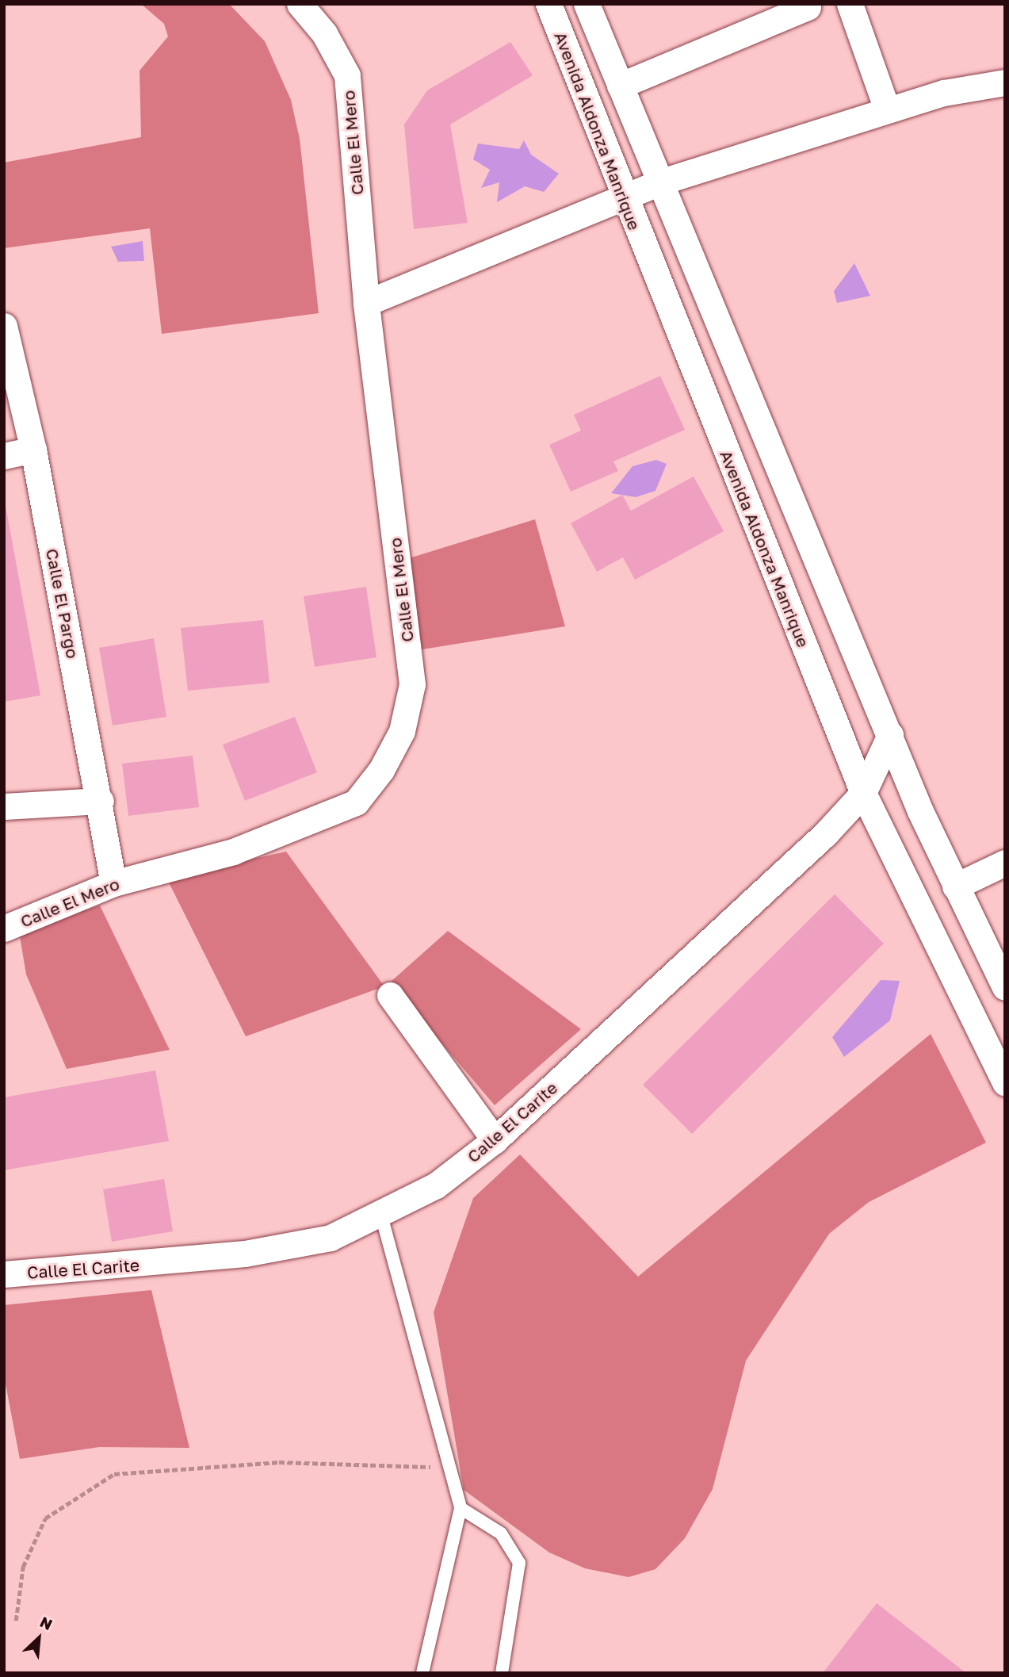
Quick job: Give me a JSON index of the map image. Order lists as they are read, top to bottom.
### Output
{
  "streets": {
    "street": [
      "Avenida Aldonza Manrique",
      "Calle El Mero",
      "Calle El Pargo",
      "Calle El Carite"
    ]
  },
  "crossings": [
    ["Avenida Aldonza Manrique", "Calle El Carite"],
    ["Calle El Mero", "Calle El Pargo"]
  ],
  "north": "top right"
}
